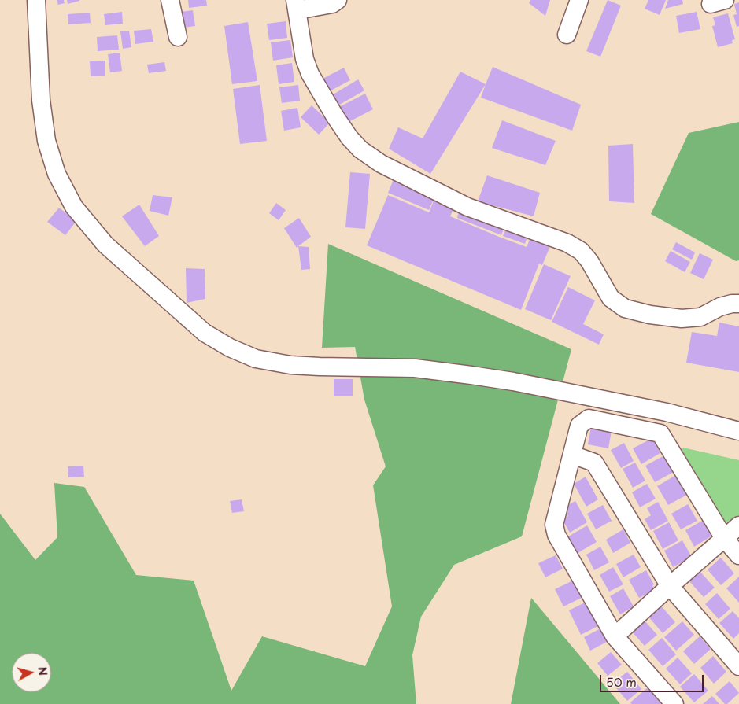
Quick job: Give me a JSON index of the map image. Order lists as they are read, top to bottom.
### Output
{
  "scale_bar": "50 m",
  "north": "right"
}
